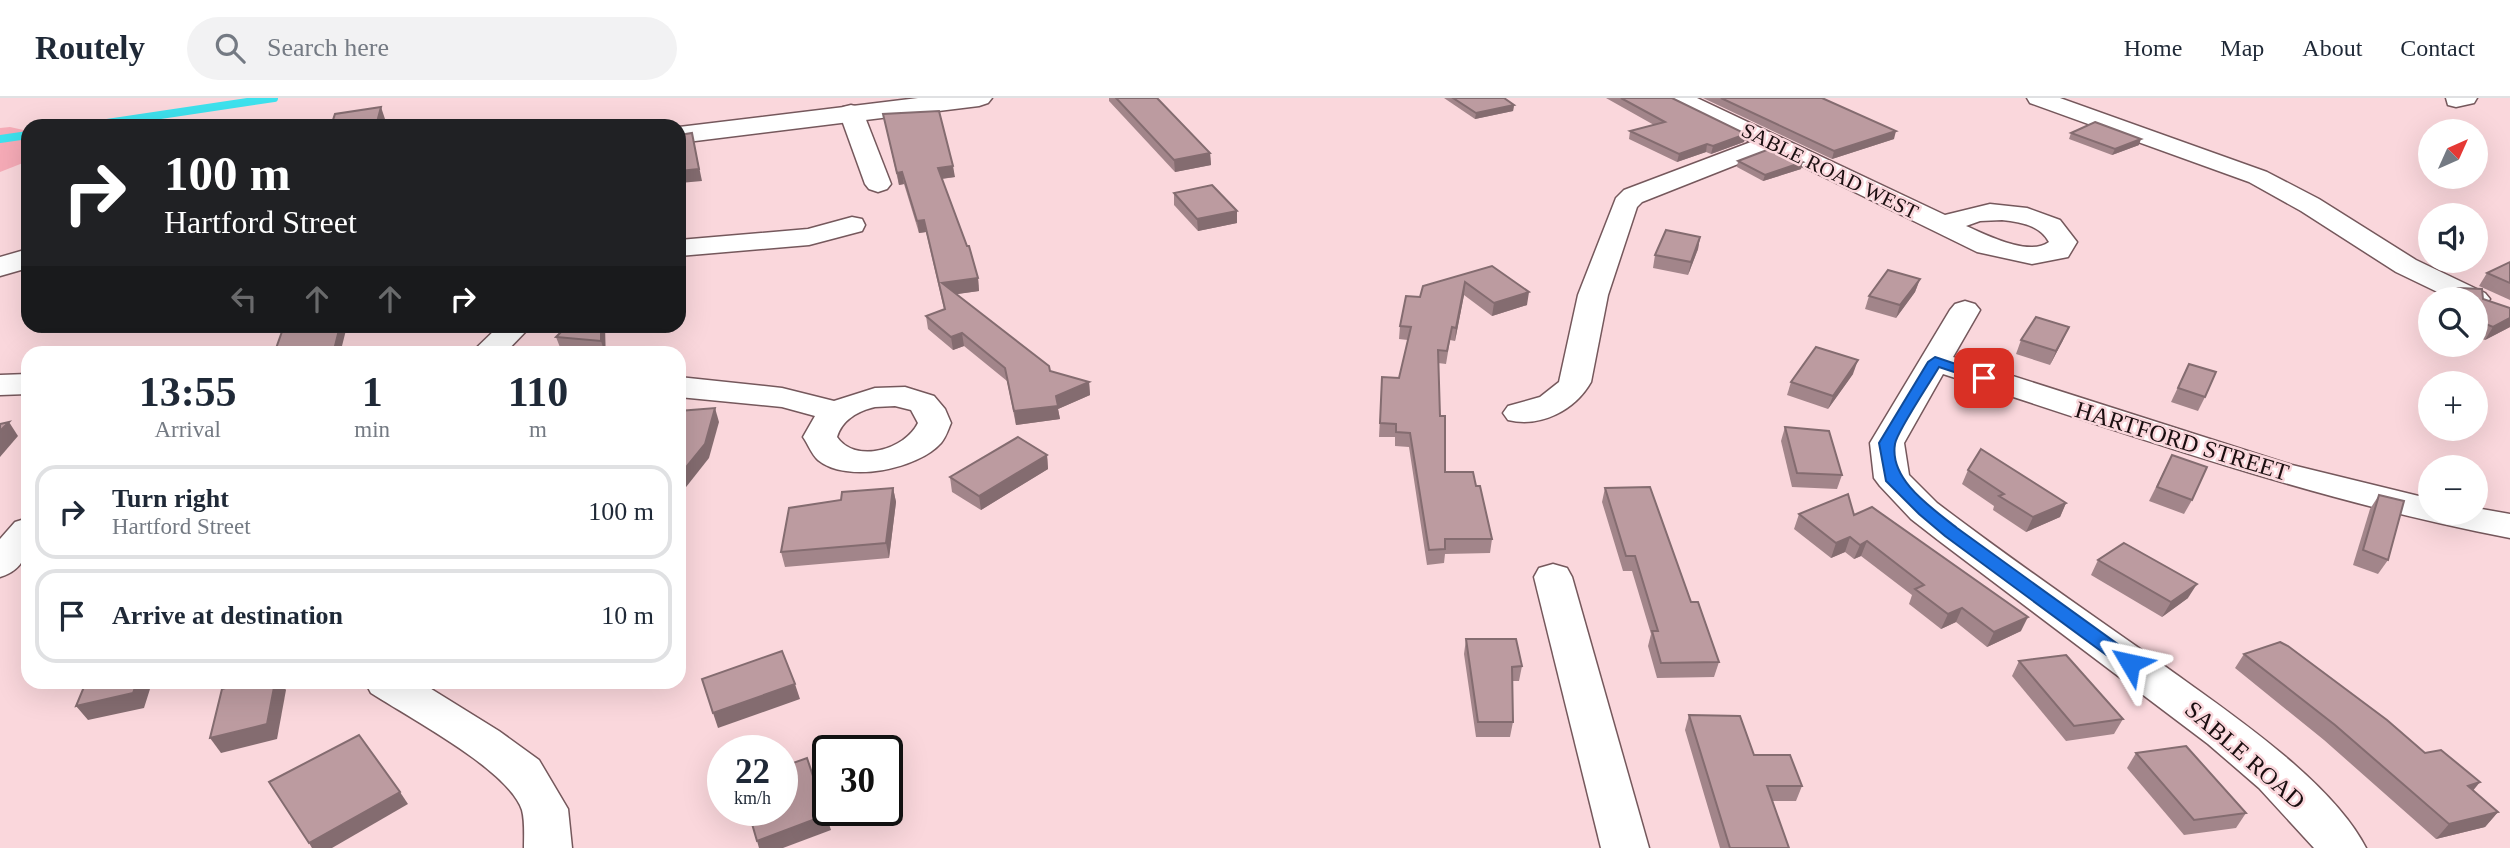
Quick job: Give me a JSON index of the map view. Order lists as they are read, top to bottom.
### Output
{
  "streets": {
    "street": ["SABLE ROAD WEST", "HARTFORD STREET", "SABLE ROAD"]
  },
  "crossings": [
    ["HARTFORD STREET", "SABLE ROAD"]
  ],
  "north": "top right",
  "page": {
    "header": "Routely",
    "search": "Search here",
    "nav": [
      "Home",
      "Map",
      "About",
      "Contact"
    ],
    "map_buttons": ["+", "−"],
    "turn": ["100 m", "Hartford Street"],
    "eta": [
      "13:55",
      "Arrival",
      "1",
      "min",
      "110",
      "m"
    ],
    "list": [
      {
        "name": "Turn right",
        "note": "Hartford Street",
        "value": "100 m"
      },
      {
        "name": "Arrive at destination",
        "value": "10 m"
      }
    ],
    "speed": "22 km/h",
    "limit": "30"
  }
}
